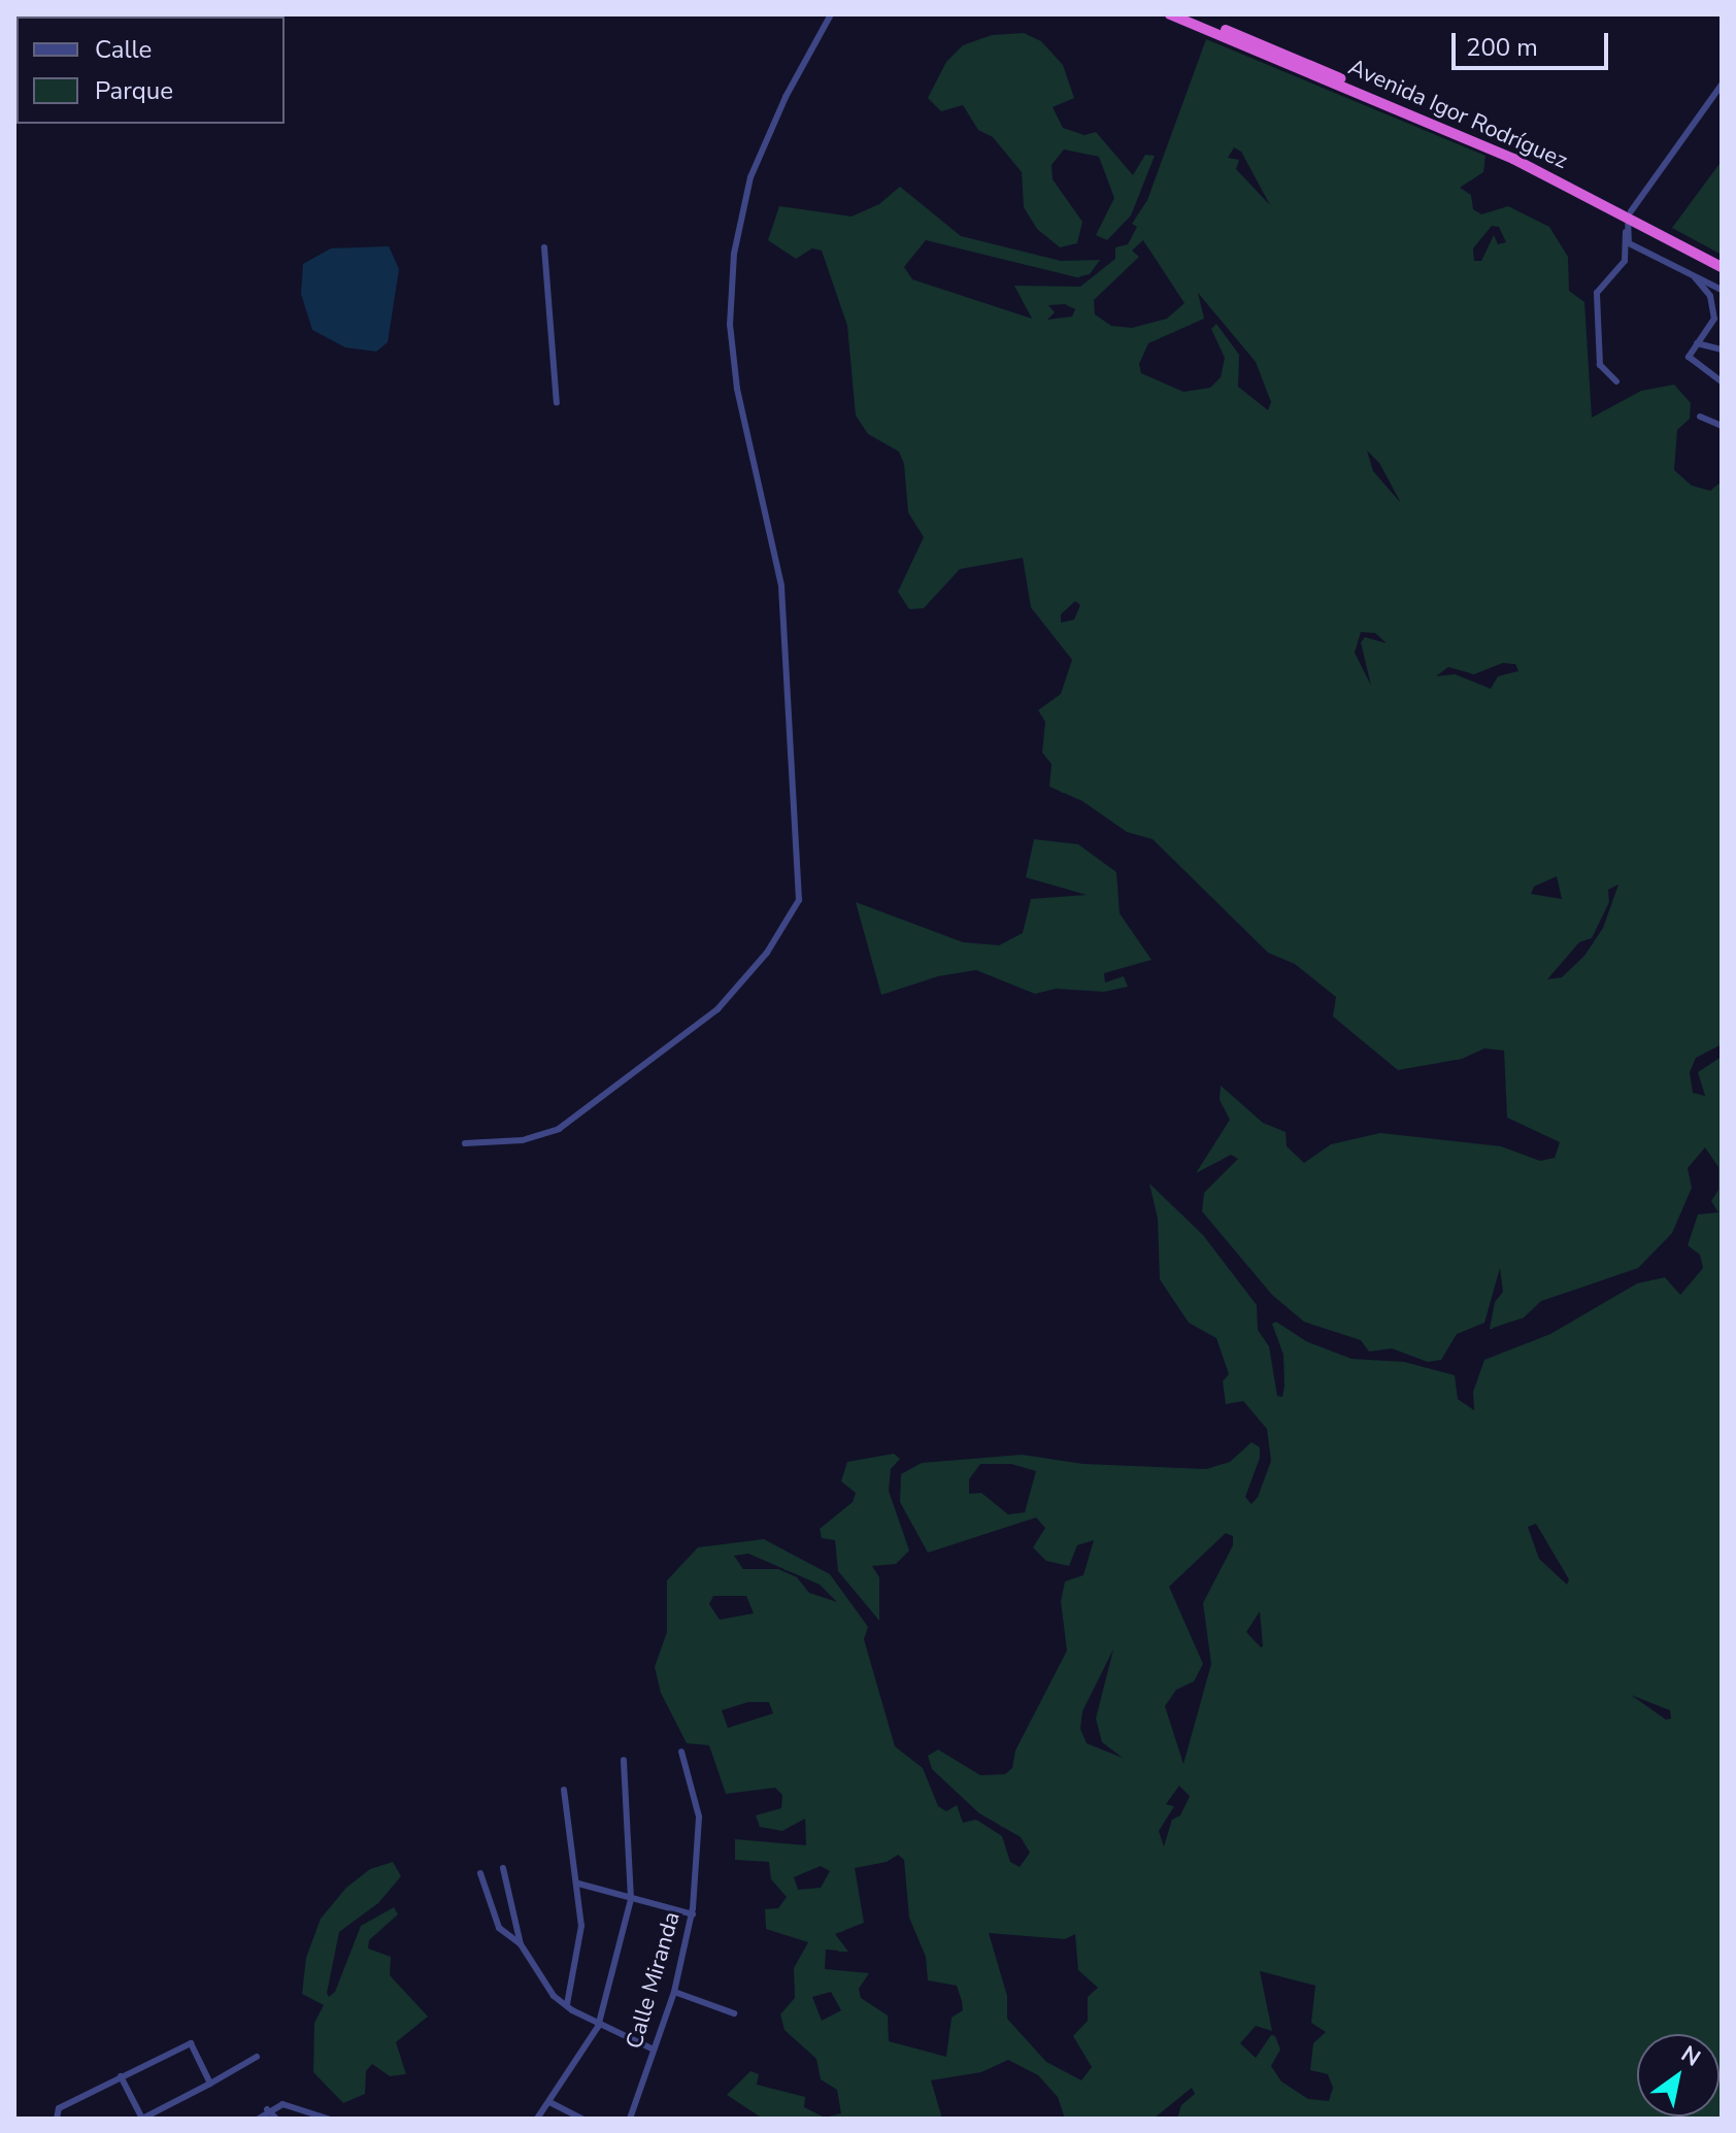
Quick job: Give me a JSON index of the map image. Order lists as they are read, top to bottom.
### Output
{
  "streets": {
    "highway": ["Avenida Igor Rodríguez"],
    "street": ["Calle Miranda"]
  },
  "legend": ["Calle", "Parque"],
  "scale_bar": "200 m",
  "north": "top right"
}
